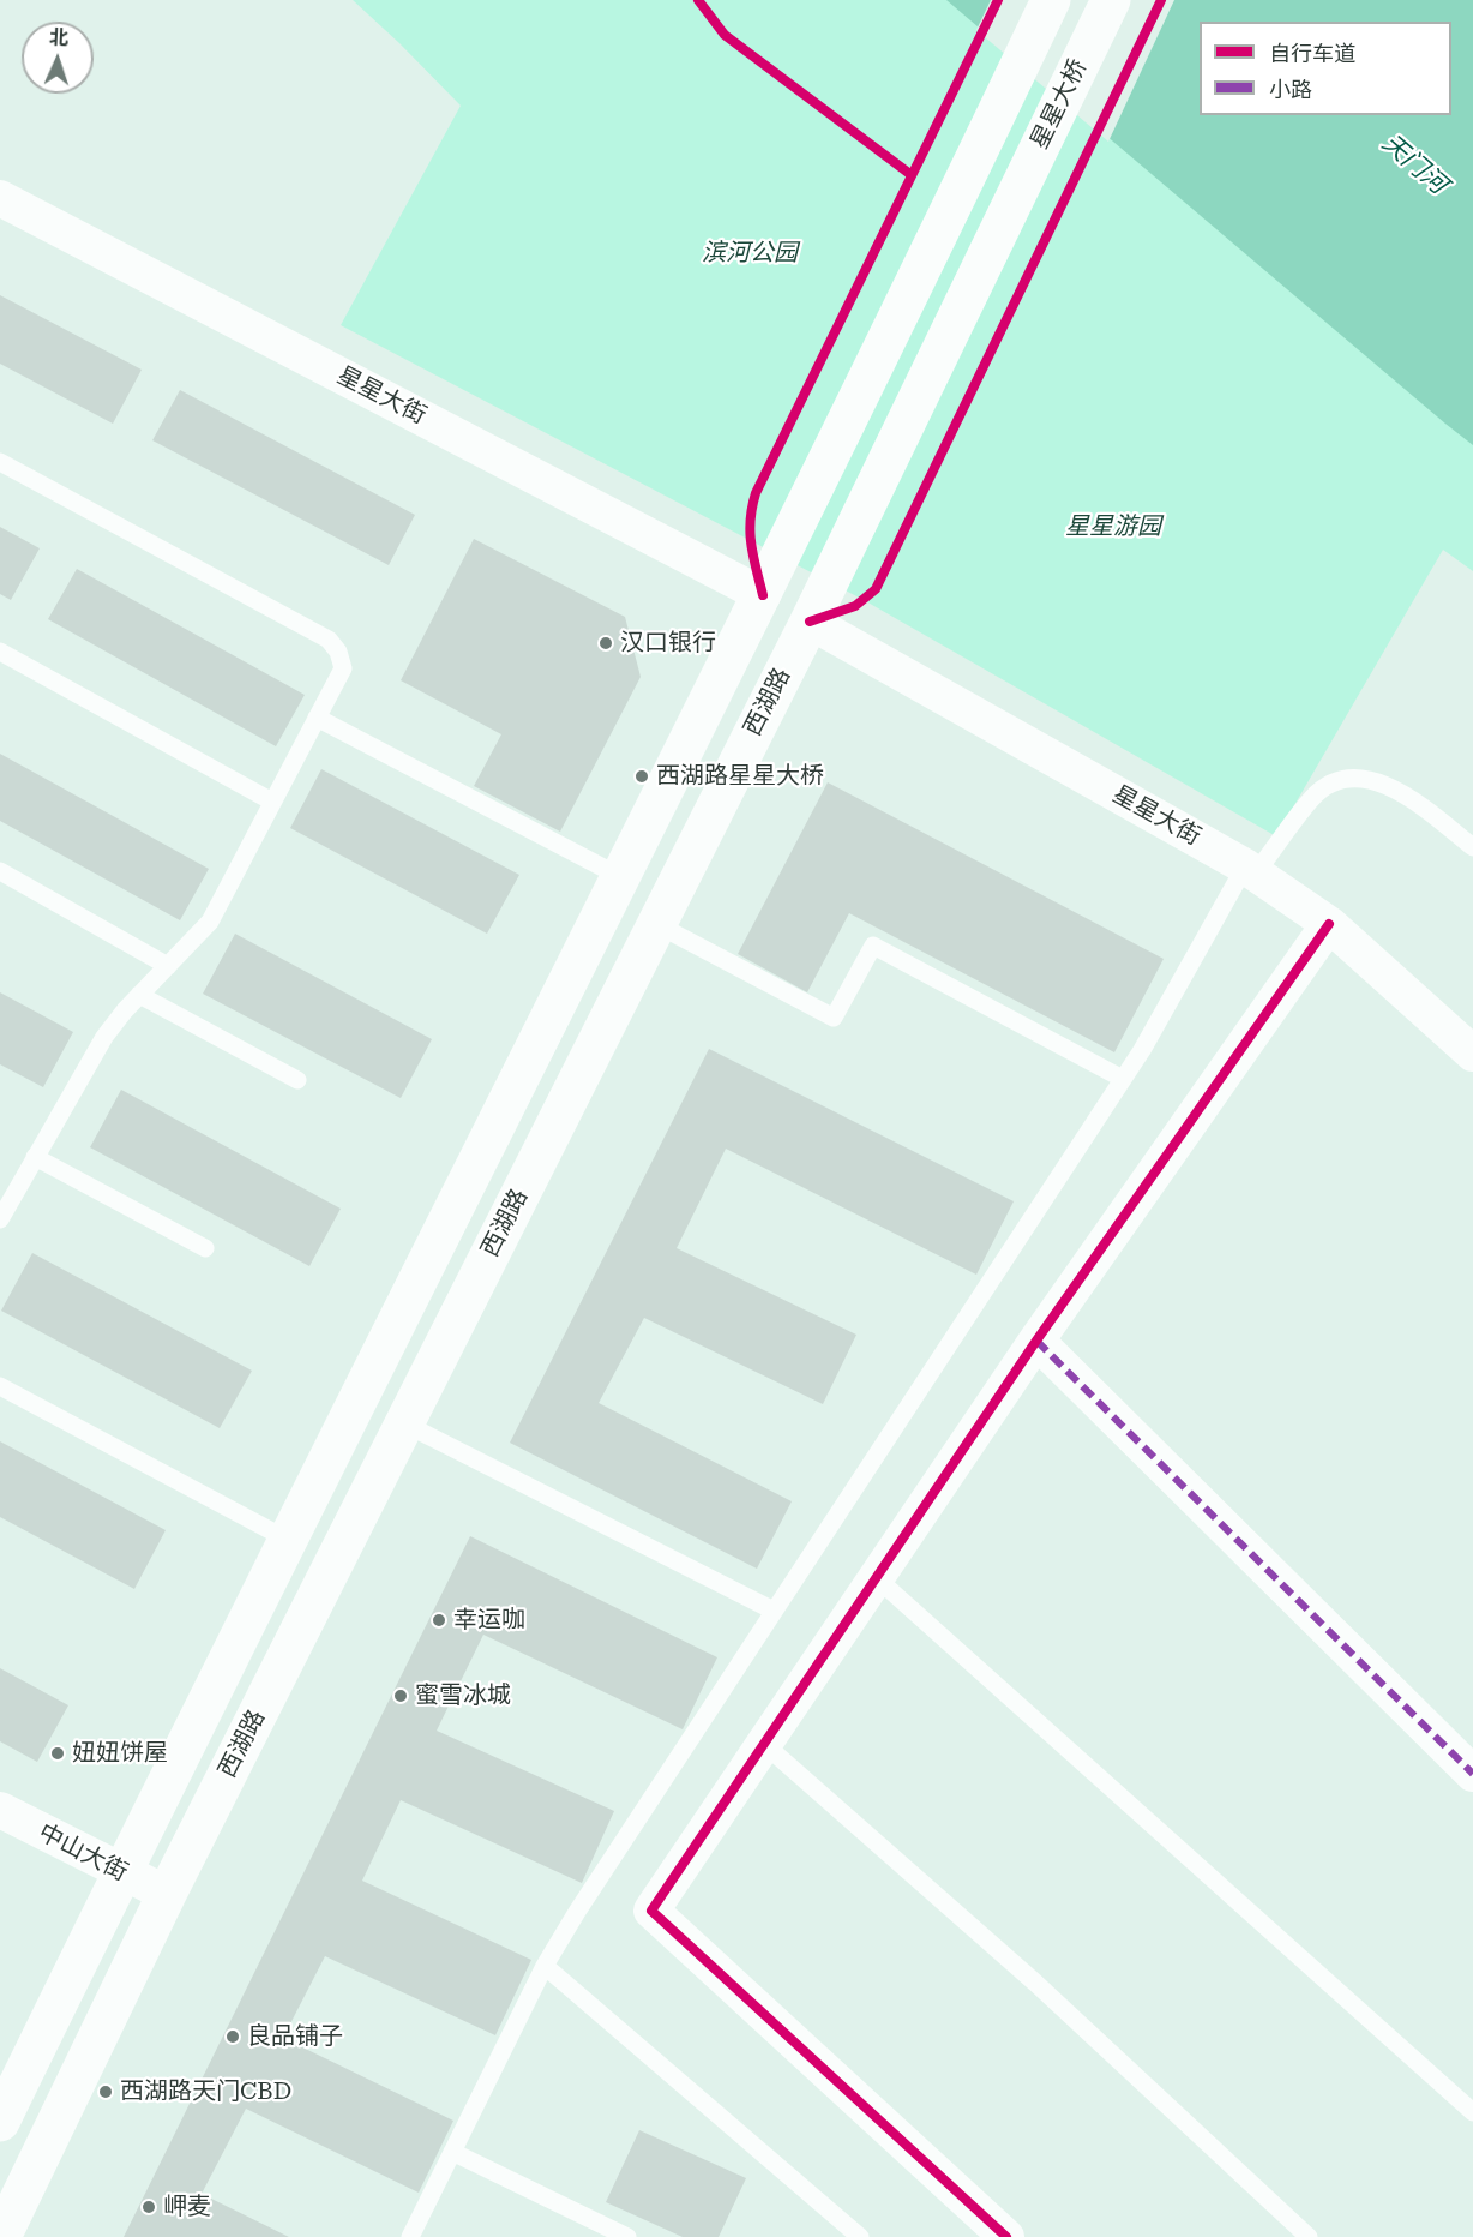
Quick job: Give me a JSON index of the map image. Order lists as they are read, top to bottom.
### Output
{
  "streets": {
    "main road": ["星星大桥", "西湖路"],
    "street": ["星星大街", "中山大街"]
  },
  "crossings": [
    ["星星大桥", "西湖路"],
    ["星星大街", "西湖路"],
    ["西湖路", "中山大街"]
  ],
  "water": ["天门河"],
  "parks": ["滨河公园", "星星游园"],
  "places": [
    "汉口银行",
    "西湖路星星大桥",
    "幸运咖",
    "蜜雪冰城",
    "妞妞饼屋",
    "良品铺子",
    "西湖路天门CBD",
    "岬麦"
  ],
  "legend": ["自行车道", "小路"],
  "north": "top"
}
